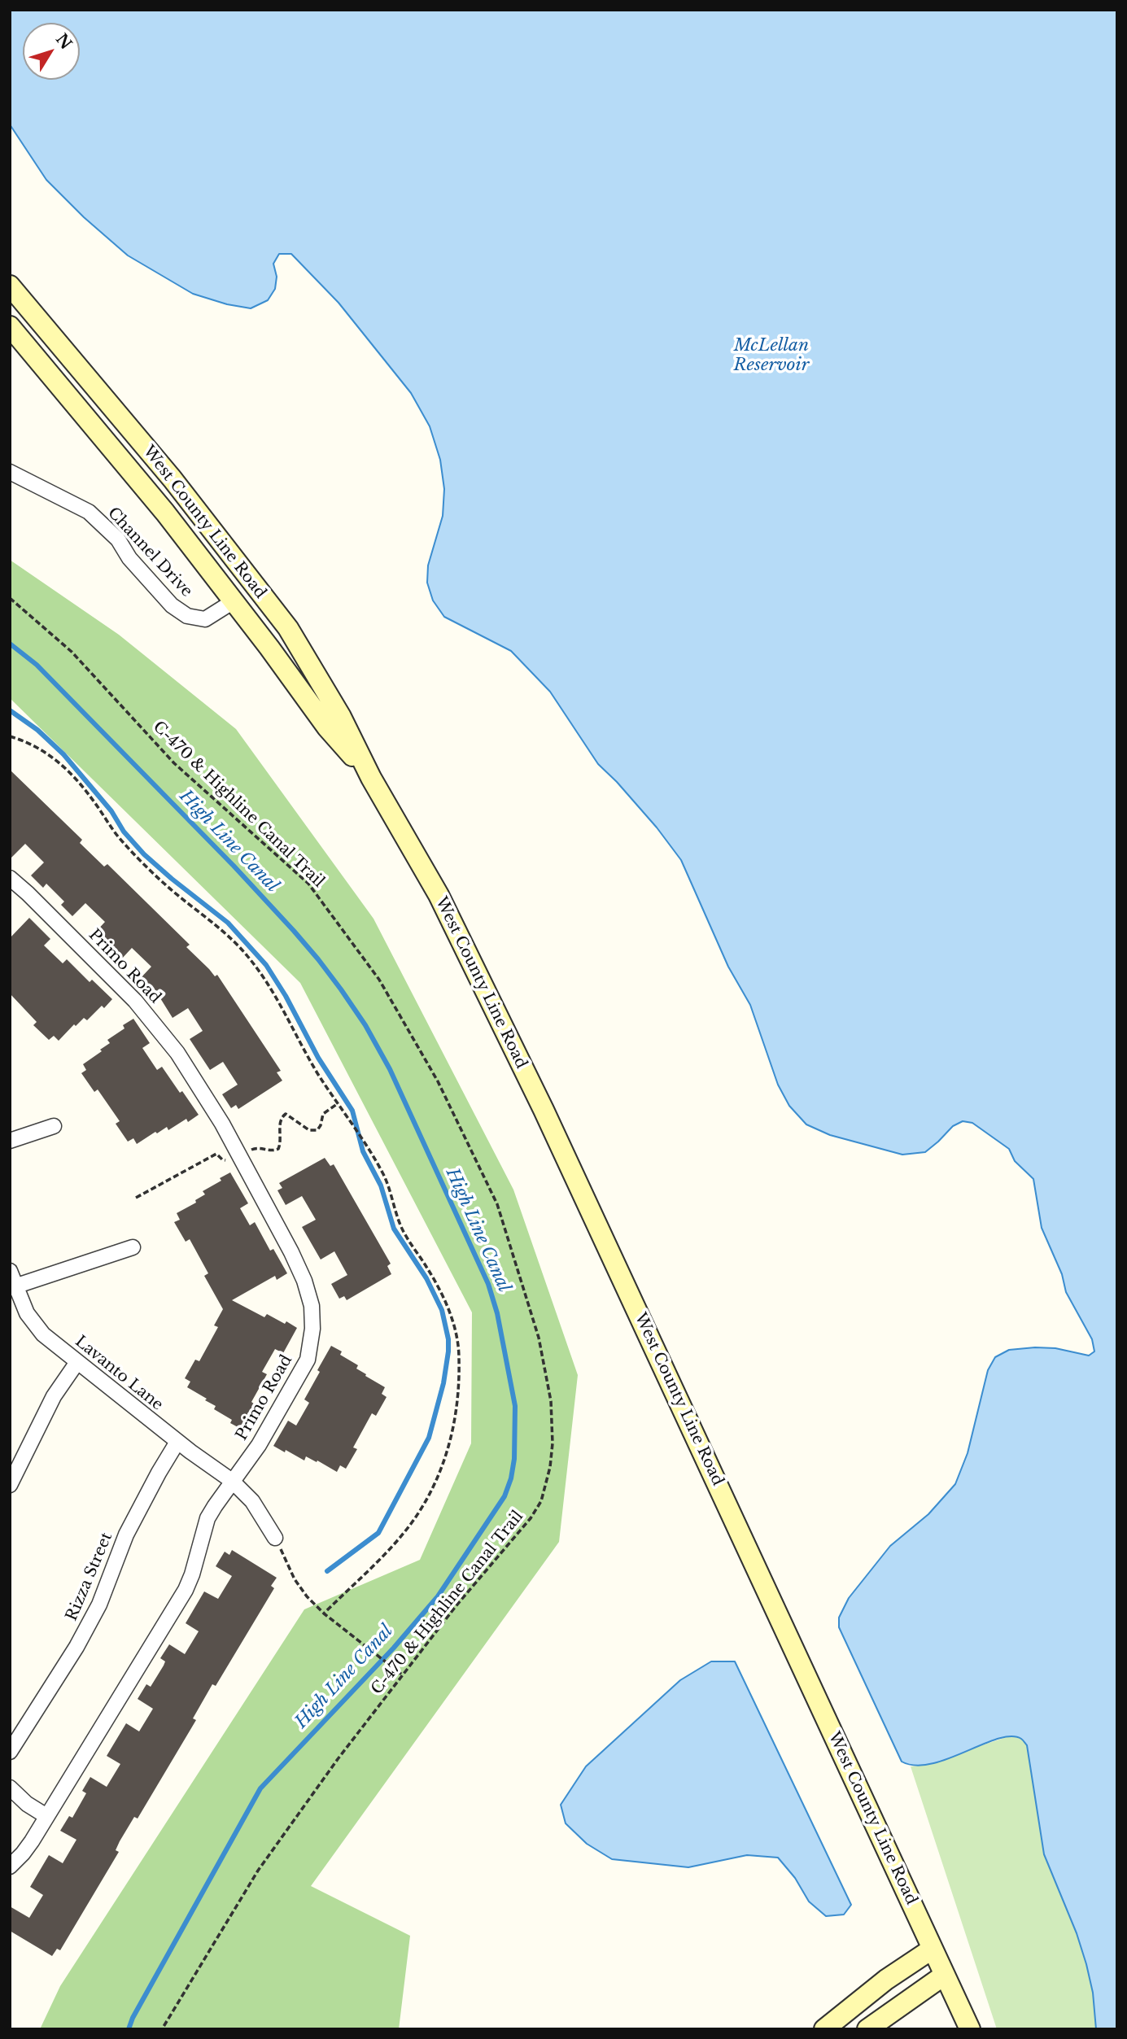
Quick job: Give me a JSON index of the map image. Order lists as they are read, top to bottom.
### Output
{
  "streets": {
    "main road": ["West County Line Road"],
    "street": [
      "Channel Drive",
      "Primo Road",
      "Lavanto Lane",
      "Rizza Street"
    ],
    "path": ["C-470 & Highline Canal Trail"]
  },
  "crossings": [
    ["West County Line Road", "Channel Drive"],
    ["Primo Road", "Lavanto Lane"],
    ["Lavanto Lane", "Rizza Street"]
  ],
  "water": ["McLellan Reservoir", "High Line Canal"],
  "north": "top right"
}
